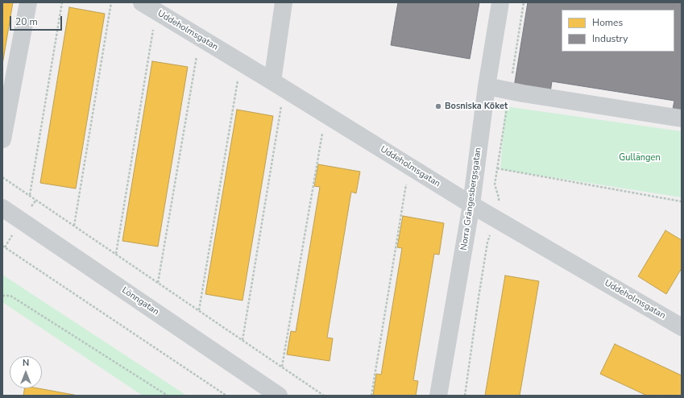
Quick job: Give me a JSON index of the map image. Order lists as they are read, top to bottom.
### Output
{
  "streets": {
    "street": ["Uddeholmsgatan", "Norra Grängesbergsgatan", "Lönngatan"]
  },
  "crossings": [
    ["Uddeholmsgatan", "Norra Grängesbergsgatan"]
  ],
  "parks": ["Gullängen"],
  "places": ["Bosniska Köket"],
  "legend": ["Homes", "Industry"],
  "scale_bar": "20 m",
  "north": "top"
}
